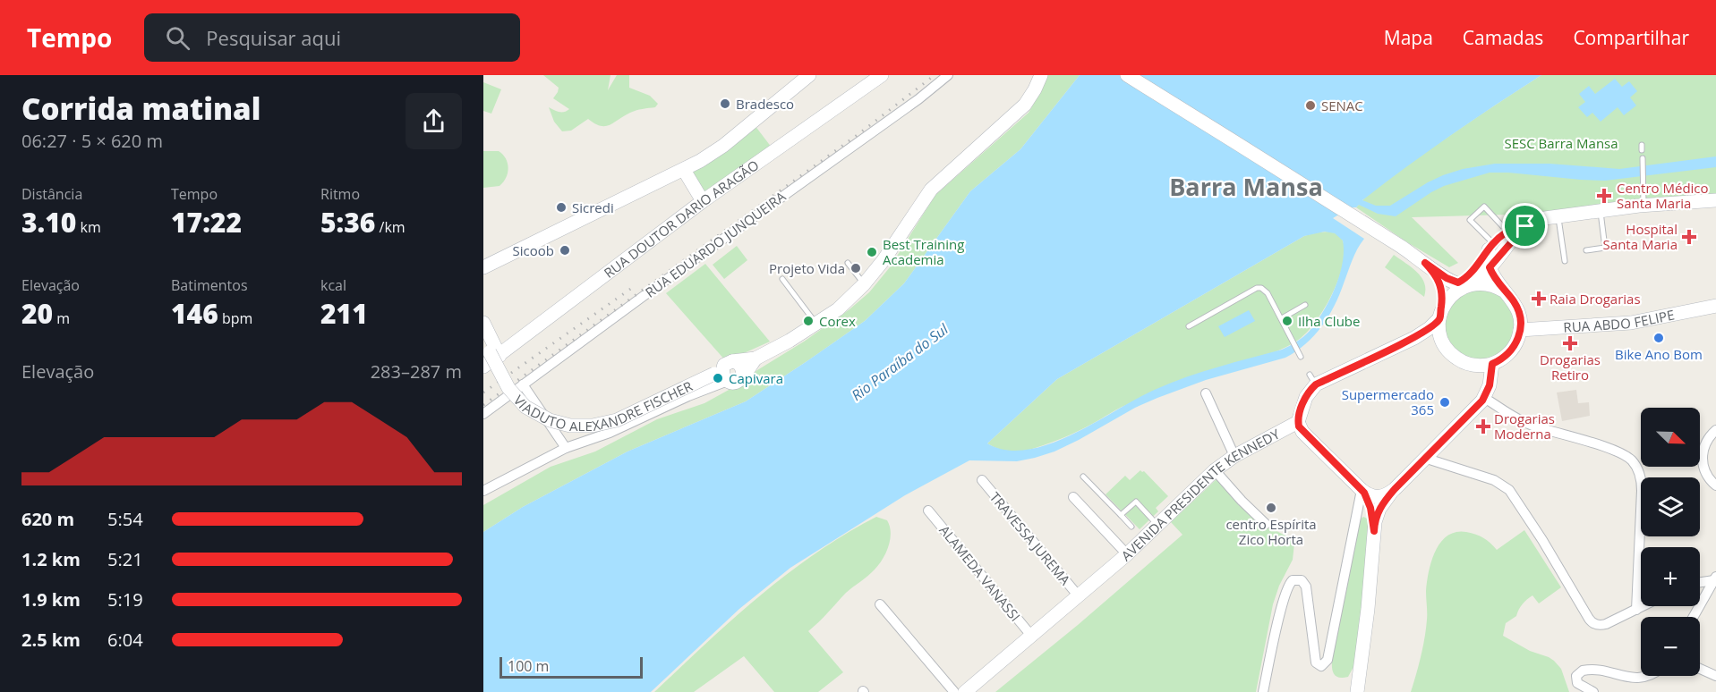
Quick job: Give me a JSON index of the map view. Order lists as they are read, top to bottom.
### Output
{
  "streets": {
    "main road": [
      "RUA DOUTOR DARIO ARAGÃO",
      "RUA ABDO FELIPE",
      "VIADUTO ALEXANDRE FISCHER",
      "AVENIDA PRESIDENTE KENNEDY"
    ],
    "street": ["RUA EDUARDO JUNQUEIRA", "TRAVESSA JUREMA", "ALAMEDA VANASSI"]
  },
  "crossings": [
    ["AVENIDA PRESIDENTE KENNEDY", "TRAVESSA JUREMA"],
    ["AVENIDA PRESIDENTE KENNEDY", "ALAMEDA VANASSI"]
  ],
  "districts": ["Barra Mansa"],
  "water": ["Rio Paraíba do Sul"],
  "parks": ["SESC Barra Mansa"],
  "places": {
    "other": [
      "Bradesco",
      "SENAC",
      "Sicredi",
      "Sicoob",
      "Best Training Academia",
      "Projeto Vida",
      "Corex",
      "Ilha Clube",
      "Bike Ano Bom",
      "Capivara",
      "Supermercado 365",
      "centro Espírita Zico Horta"
    ],
    "health": [
      "Centro Médico Santa Maria",
      "Hospital Santa Maria",
      "Raia Drogarias",
      "Drogarias Retiro",
      "Drogarias Moderna"
    ]
  },
  "scale_bar": "100 m",
  "north": "bottom right",
  "page": {
    "header": "Tempo",
    "search": "Pesquisar aqui",
    "nav": ["Mapa", "Camadas", "Compartilhar"],
    "heading": ["Corrida matinal", "06:27 · 5 × 620 m"],
    "stats": [
      ["Distância", "3.10 km"],
      ["Tempo", "17:22"],
      ["Ritmo", "5:36 /km"],
      ["Elevação", "20 m"],
      ["Batimentos", "146 bpm"],
      ["kcal", "211"]
    ],
    "chart": ["Elevação", "283–287 m"],
    "map_buttons": ["+", "−"],
    "list": [
      {
        "name": "620 m",
        "note": "5:54"
      },
      {
        "name": "1.2 km",
        "note": "5:21"
      },
      {
        "name": "1.9 km",
        "note": "5:19"
      },
      {
        "name": "2.5 km",
        "note": "6:04"
      }
    ],
    "scale": "100 m"
  }
}
